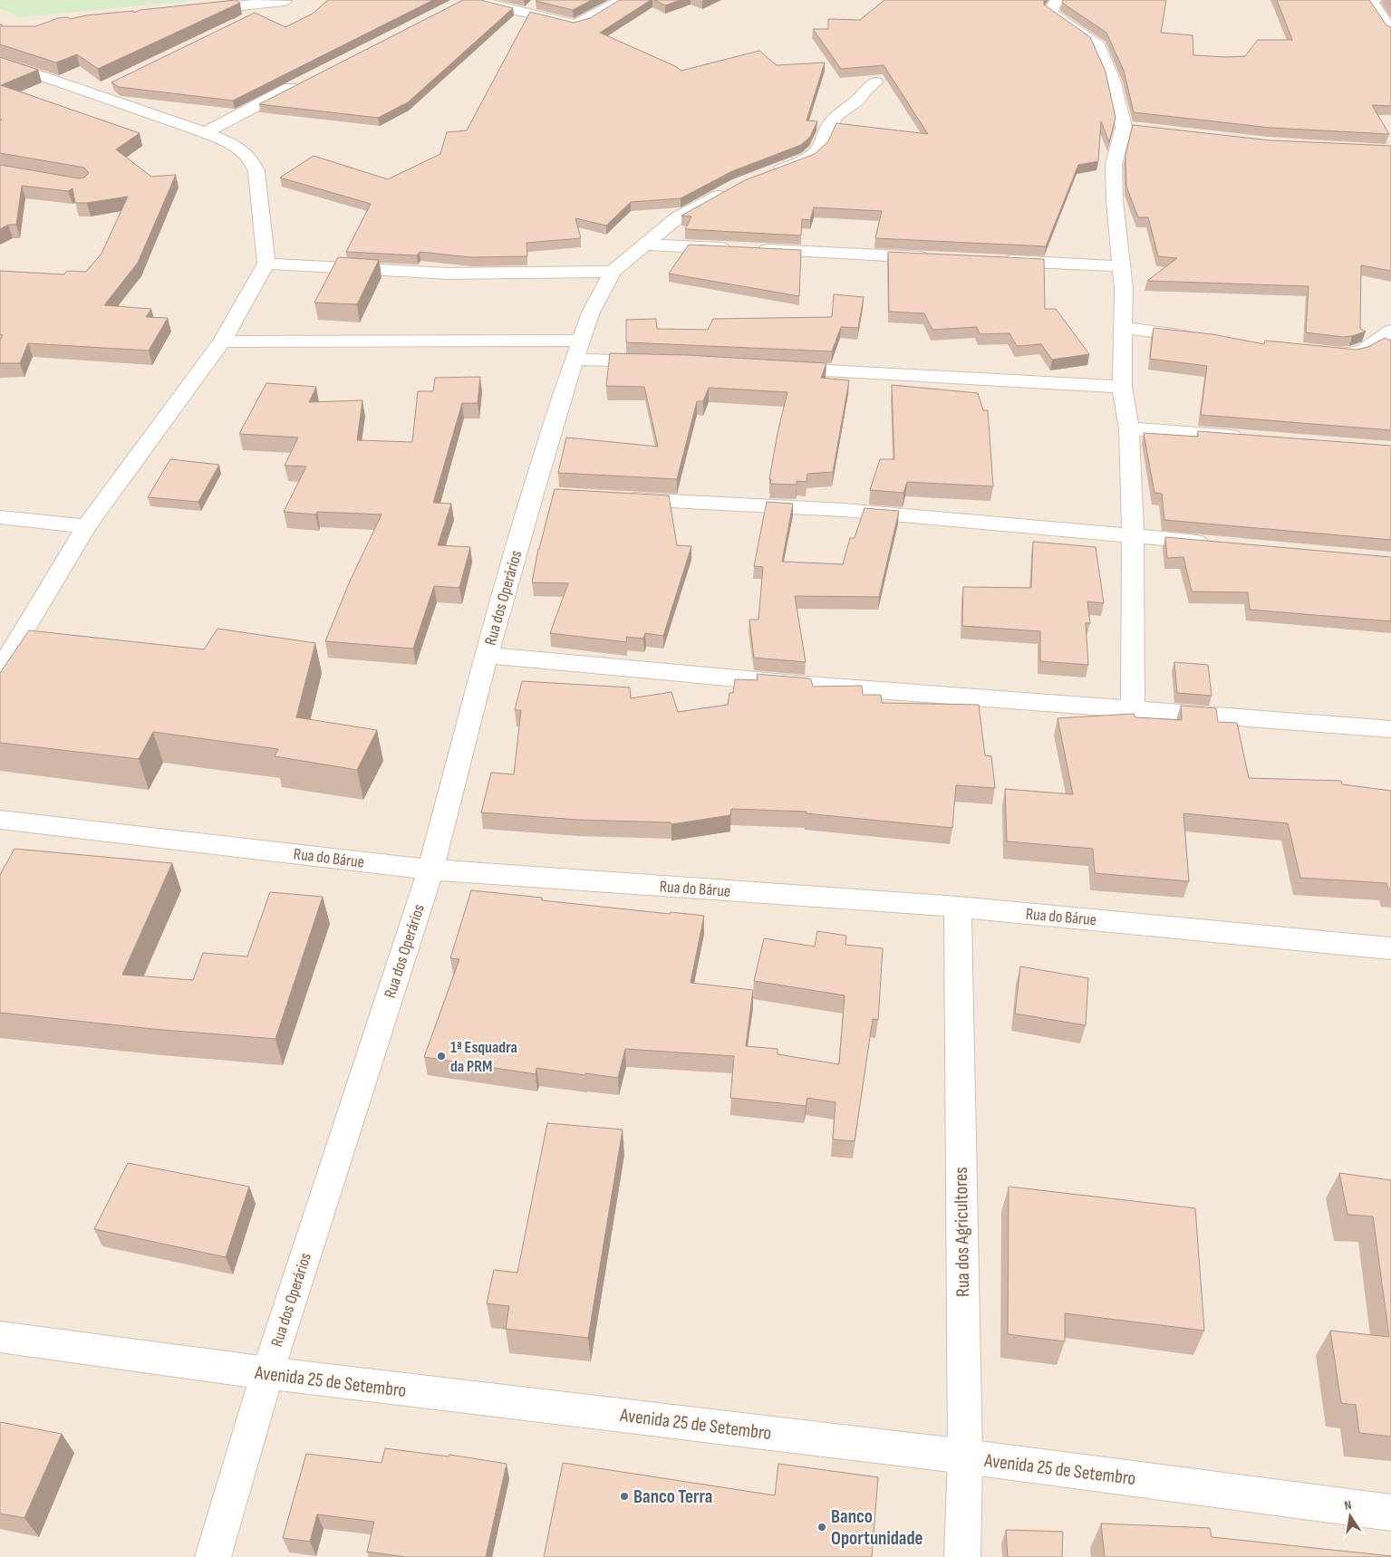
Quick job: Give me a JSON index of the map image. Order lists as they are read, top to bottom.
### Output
{
  "streets": {
    "street": [
      "Rua dos Operários",
      "Rua do Bárue",
      "Rua dos Agricultores",
      "Avenida 25 de Setembro"
    ]
  },
  "crossings": [
    ["Rua dos Operários", "Rua do Bárue"],
    ["Rua dos Operários", "Avenida 25 de Setembro"],
    ["Rua do Bárue", "Rua dos Agricultores"],
    ["Rua dos Agricultores", "Avenida 25 de Setembro"]
  ],
  "places": ["1ª Esquadra da PRM", "Banco Terra", "Banco Oportunidade"],
  "north": "top"
}
